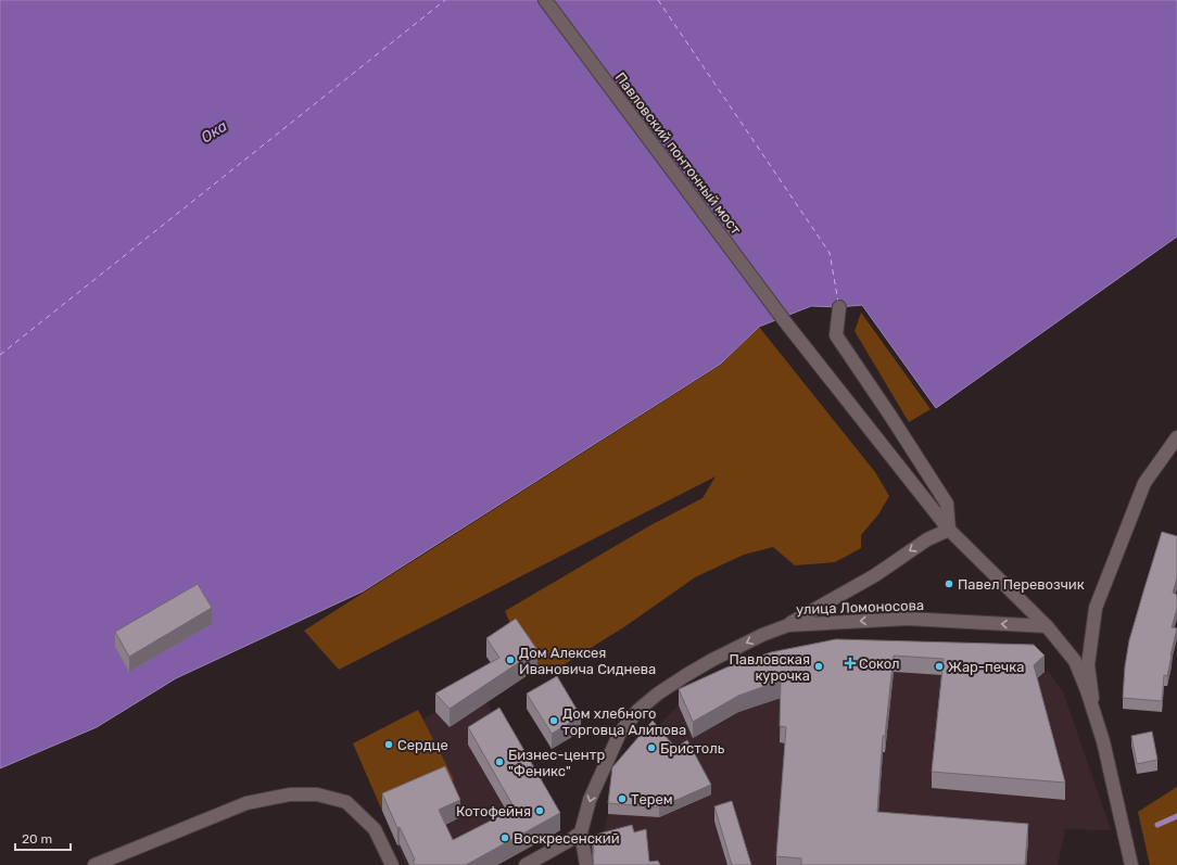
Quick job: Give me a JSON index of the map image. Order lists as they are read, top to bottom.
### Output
{
  "streets": {
    "street": ["Павловский понтонный мост", "улица Ломоносова"]
  },
  "crossings": [
    ["Павловский понтонный мост", "улица Ломоносова"]
  ],
  "water": ["Ока"],
  "places": {
    "other": [
      "Павел Перевозчик",
      "Дом Алексея Ивановича Сиднева",
      "Павловская курочка",
      "Жар-печка",
      "Дом хлебного торговца Алипова",
      "Сердце",
      "Бристоль",
      "Бизнес-центр \"Феникс\"",
      "Терем",
      "Котофейня",
      "Воскресенский"
    ],
    "health": ["Сокол"]
  },
  "scale_bar": "20 m"
}
